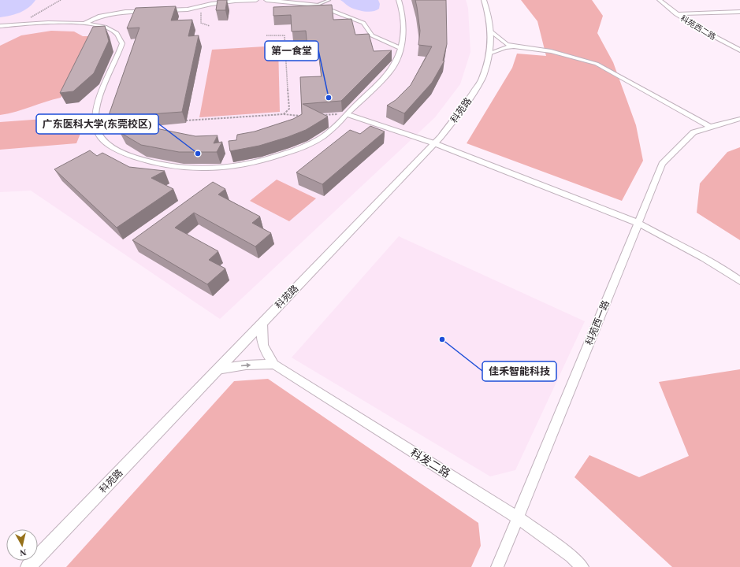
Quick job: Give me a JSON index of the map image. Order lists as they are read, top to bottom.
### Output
{
  "streets": {
    "street": [
      "科苑西二路",
      "科苑路",
      "科苑西一路",
      "科发二路"
    ]
  },
  "crossings": [
    ["科苑西一路", "科发二路"]
  ],
  "places": ["第一食堂", "广东医科大学(东莞校区)", "佳禾智能科技"],
  "north": "bottom"
}
